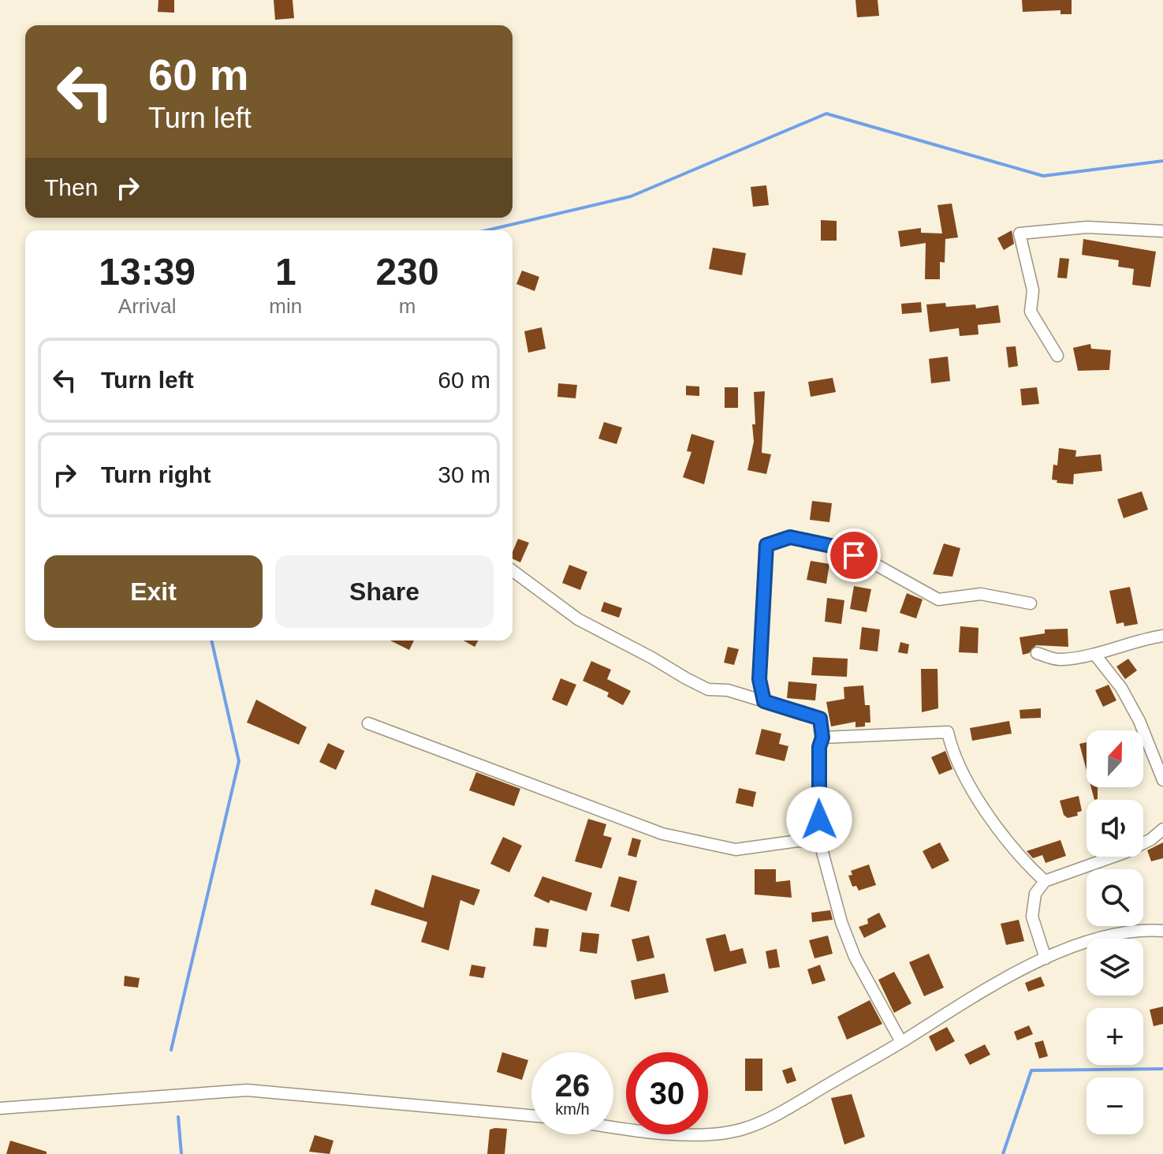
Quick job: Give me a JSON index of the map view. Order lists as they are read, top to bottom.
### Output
{
  "north": "top",
  "page": {
    "turn": ["60 m", "Turn left"],
    "then": "Then",
    "eta": [
      "13:39",
      "Arrival",
      "1",
      "min",
      "230",
      "m"
    ],
    "list": [
      {
        "name": "Turn left",
        "value": "60 m"
      },
      {
        "name": "Turn right",
        "value": "30 m"
      }
    ],
    "buttons": ["Exit", "Share"],
    "map_buttons": ["+", "−"],
    "speed": "26 km/h",
    "limit": "30"
  }
}
